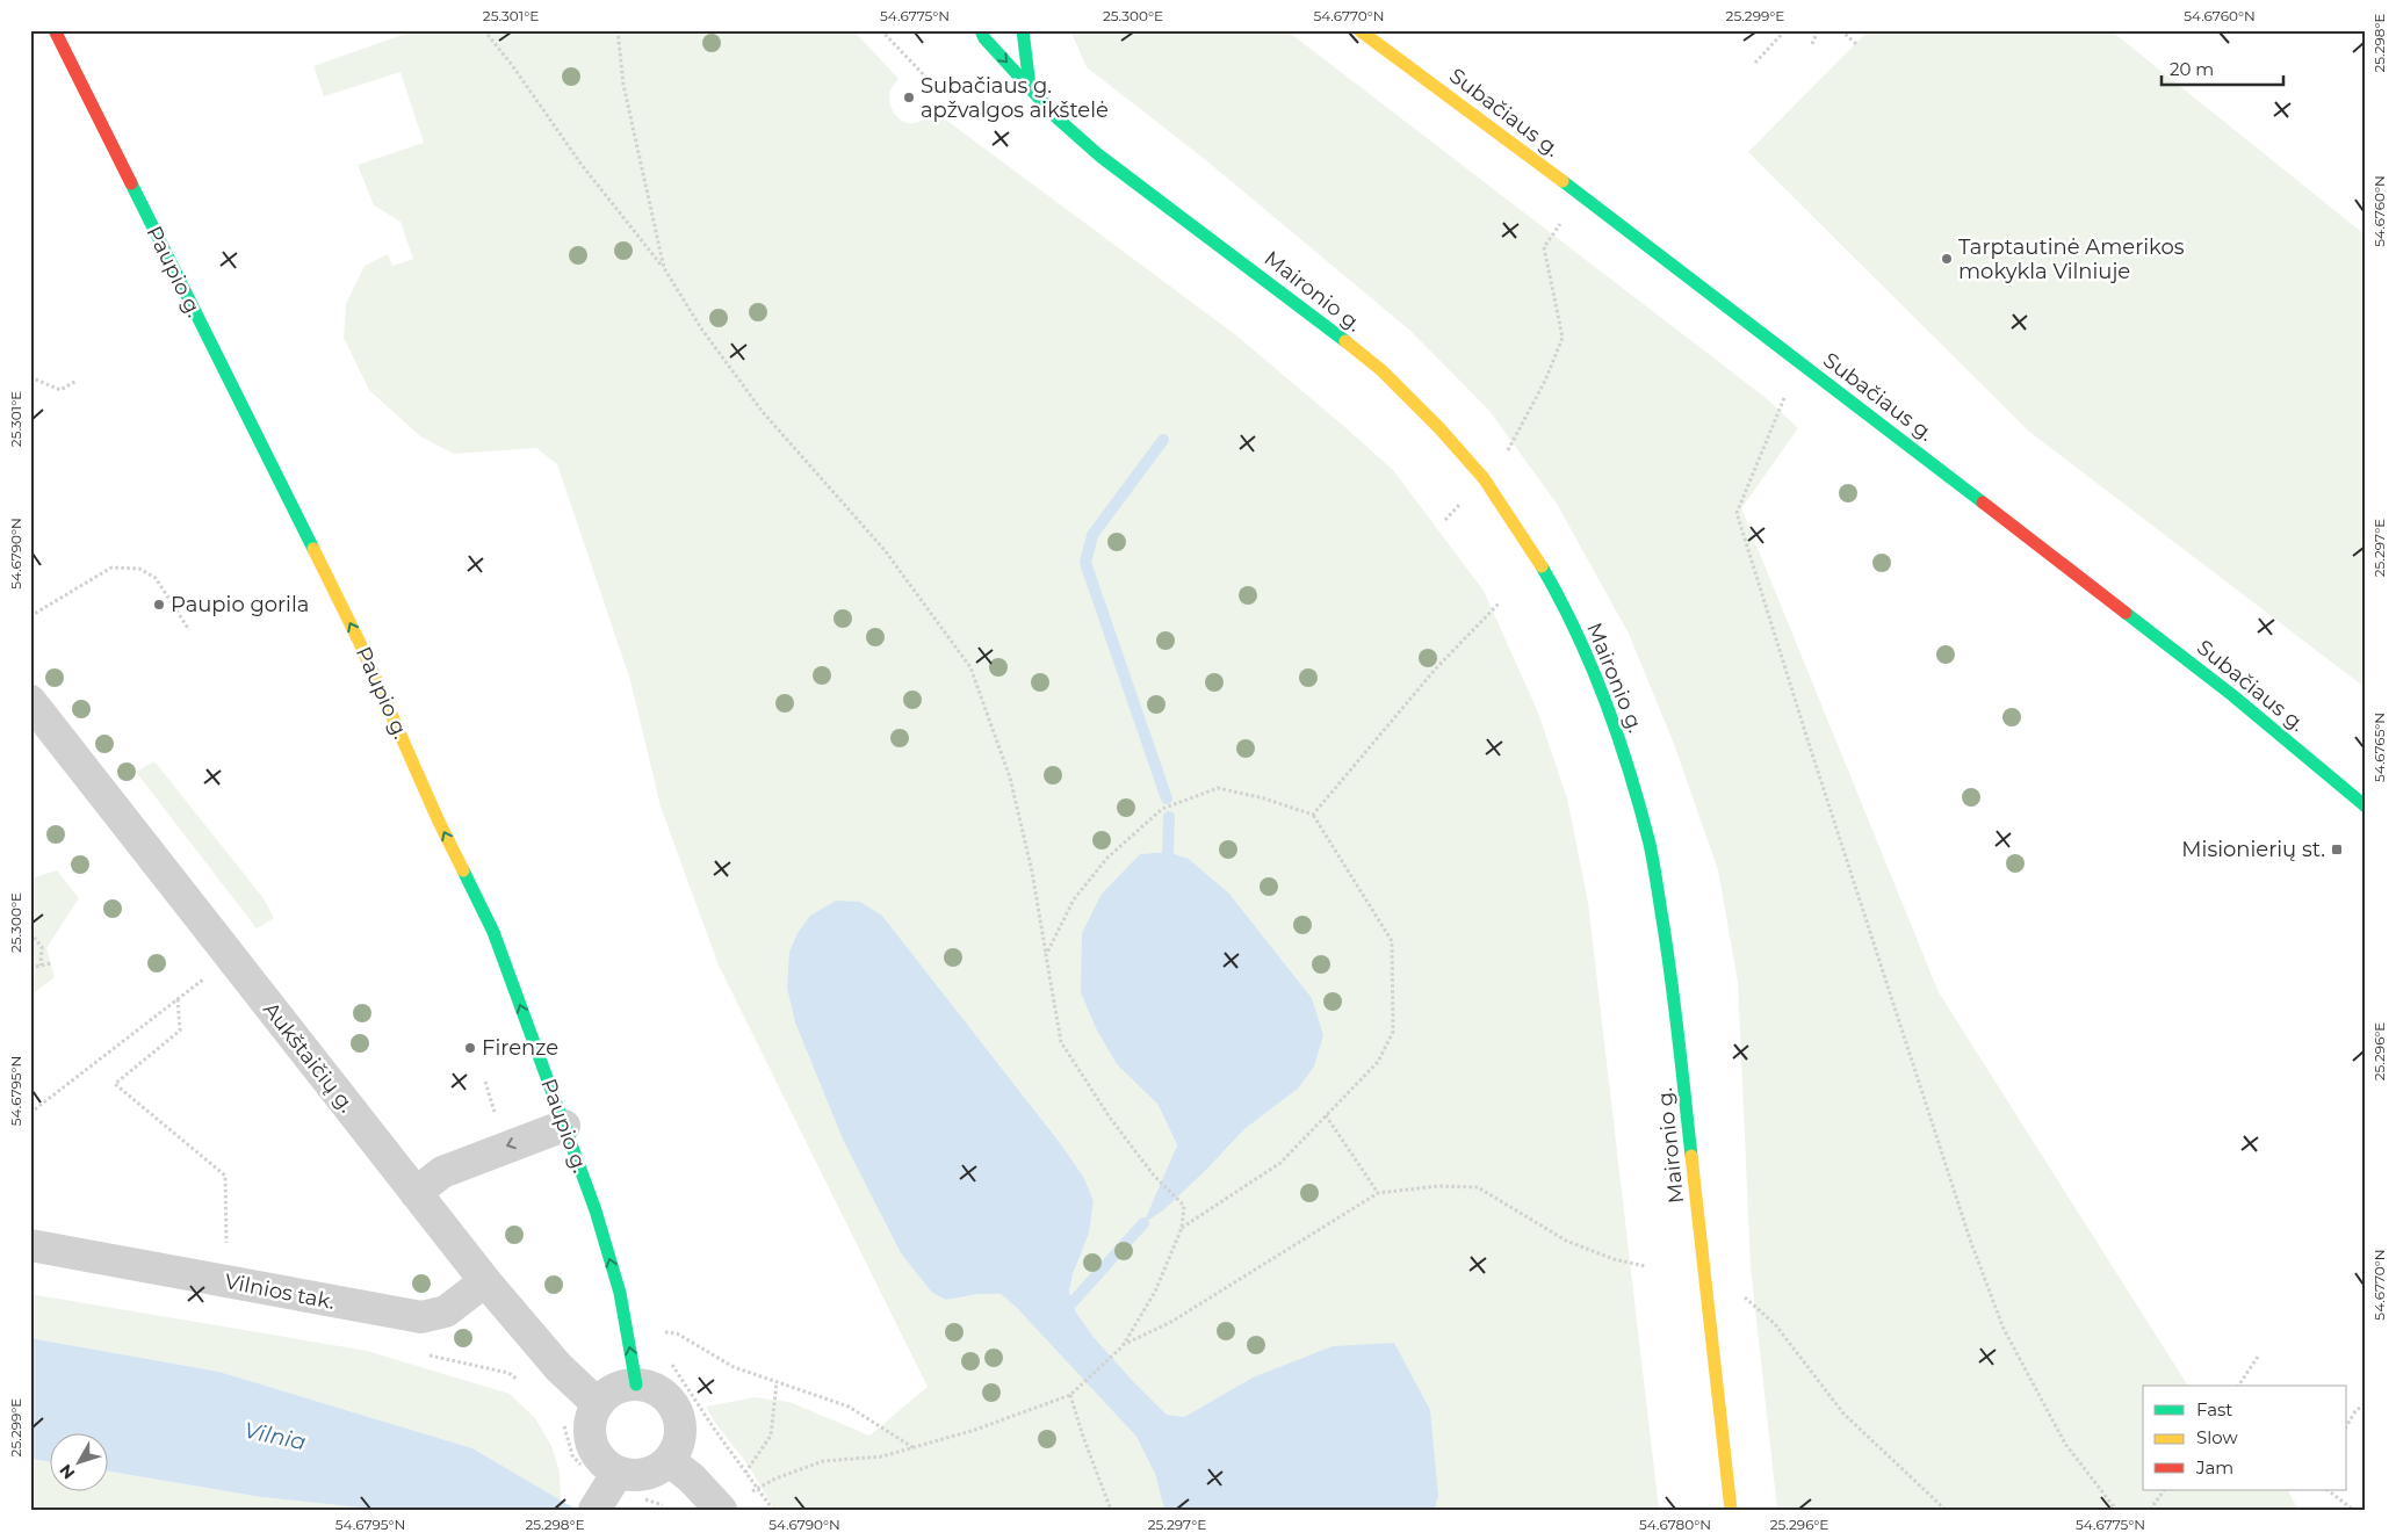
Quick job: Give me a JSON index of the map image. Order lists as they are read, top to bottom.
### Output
{
  "streets": {
    "main road": ["Subačiaus g.", "Paupio g.", "Maironio g."],
    "street": ["Aukštaičių g.", "Vilnios tak."]
  },
  "crossings": [
    ["Paupio g.", "Aukštaičių g."],
    ["Aukštaičių g.", "Vilnios tak."]
  ],
  "one_way": ["Paupio g."],
  "water": ["Vilnia"],
  "places": {
    "other": [
      "Subačiaus g. apžvalgos aikštelė",
      "Tarptautinė Amerikos mokykla Vilniuje",
      "Paupio gorila",
      "Firenze"
    ],
    "transit": ["Misionierių st."]
  },
  "legend": ["Fast", "Slow", "Jam"],
  "scale_bar": "20 m",
  "north": "bottom left",
  "coordinates": [
    "25.301°E",
    "54.6775°N",
    "25.300°E",
    "54.6770°N",
    "25.299°E",
    "54.6760°N",
    "25.298°E",
    "25.297°E",
    "54.6790°N",
    "54.6765°N",
    "25.296°E",
    "54.6795°N",
    "54.6780°N"
  ]
}
